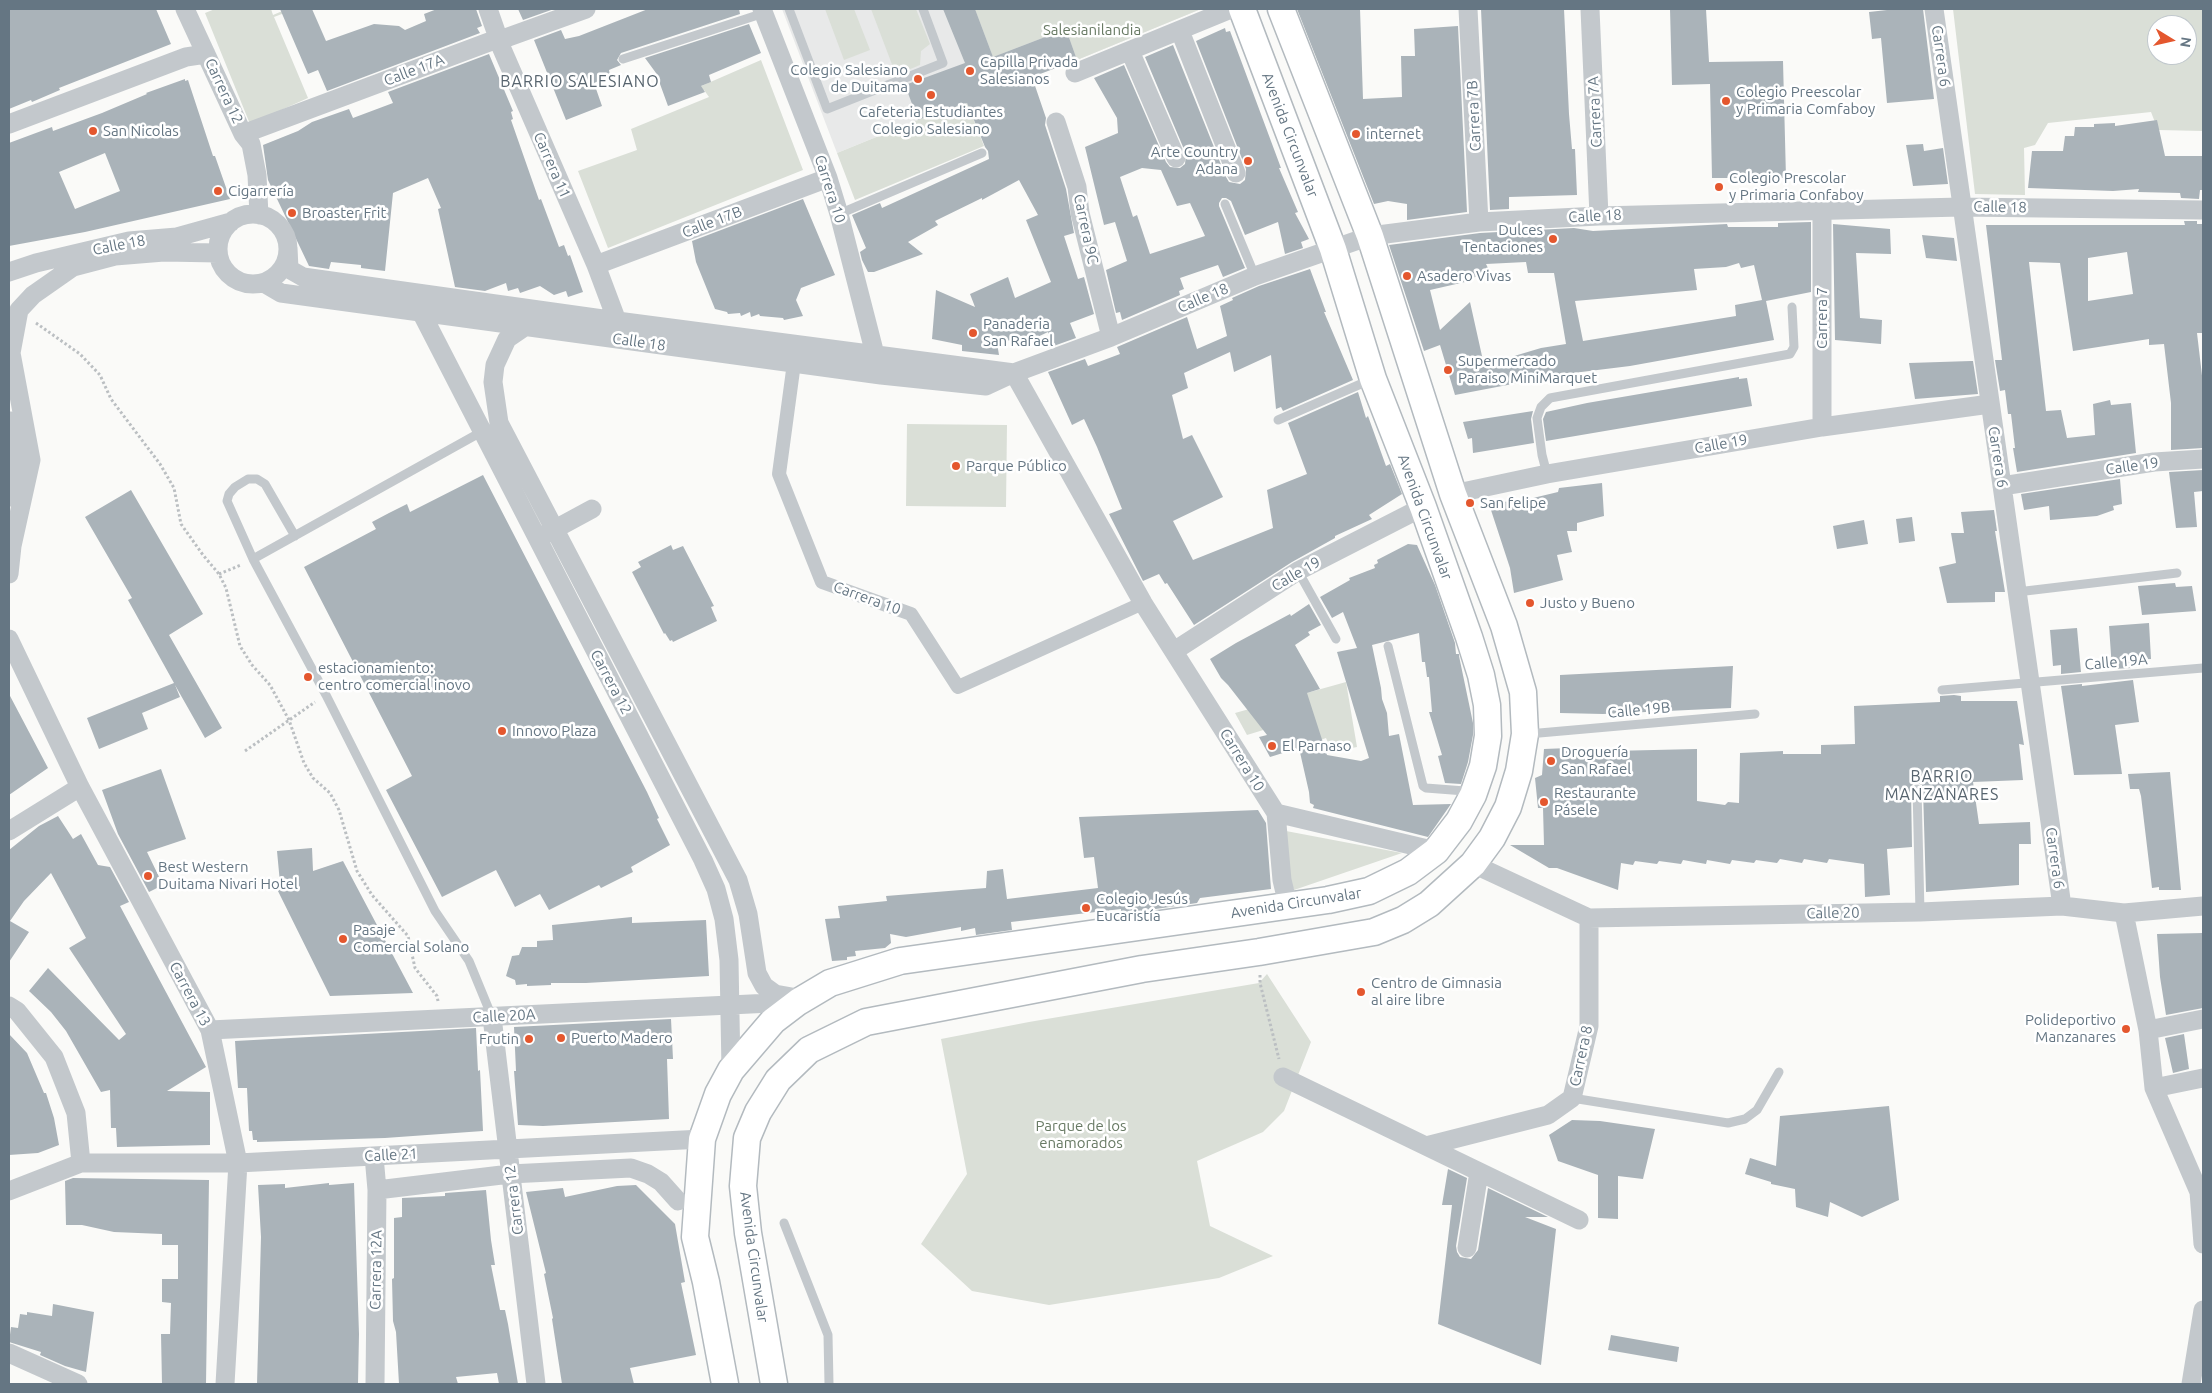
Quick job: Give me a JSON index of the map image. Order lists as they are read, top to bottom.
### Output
{
  "streets": {
    "main road": ["Avenida Circunvalar"],
    "street": [
      "Carrera 6",
      "Calle 17A",
      "Carrera 12",
      "Carrera 7A",
      "Carrera 7B",
      "Carrera 11",
      "Carrera 10",
      "Calle 18",
      "Calle 17B",
      "Carrera 9C",
      "Carrera 7",
      "Calle 19",
      "Calle 20",
      "Carrera 13",
      "Calle 20A",
      "Carrera 8",
      "Calle 21",
      "Carrera 12A"
    ],
    "lane": ["Calle 19A", "Calle 19B"]
  },
  "crossings": [
    ["Carrera 6", "Calle 18"],
    ["Carrera 6", "Calle 19"],
    ["Carrera 6", "Calle 19A"],
    ["Carrera 6", "Calle 20"],
    ["Calle 17A", "Carrera 12"],
    ["Calle 17A", "Carrera 11"],
    ["Carrera 12", "Avenida Circunvalar"],
    ["Carrera 12", "Calle 18"],
    ["Carrera 12", "Calle 20A"],
    ["Carrera 12", "Calle 21"],
    ["Carrera 7A", "Calle 18"],
    ["Carrera 7B", "Calle 18"],
    ["Avenida Circunvalar", "Carrera 10"],
    ["Avenida Circunvalar", "Calle 18"],
    ["Avenida Circunvalar", "Calle 19"],
    ["Avenida Circunvalar", "Calle 19B"],
    ["Avenida Circunvalar", "Calle 20"],
    ["Avenida Circunvalar", "Calle 20A"],
    ["Avenida Circunvalar", "Calle 21"],
    ["Carrera 11", "Calle 18"],
    ["Carrera 11", "Calle 17B"],
    ["Carrera 10", "Calle 18"],
    ["Carrera 10", "Calle 17B"],
    ["Carrera 10", "Calle 19"],
    ["Calle 18", "Carrera 9C"],
    ["Calle 18", "Carrera 7"],
    ["Carrera 7", "Calle 19"],
    ["Calle 20", "Carrera 8"],
    ["Carrera 13", "Calle 20A"],
    ["Carrera 13", "Calle 21"],
    ["Calle 21", "Carrera 12A"]
  ],
  "districts": ["BARRIO SALESIANO", "BARRIO MANZANARES"],
  "parks": ["Salesianilandia", "Parque de los enamorados"],
  "places": [
    "Capilla Privada Salesianos",
    "Colegio Salesiano de Duitama",
    "Cafeteria Estudiantes Colegio Salesiano",
    "Colegio Preescolar y Primaria Comfaboy",
    "San Nicolas",
    "internet",
    "Arte Country Adana",
    "Colegio Prescolar y Primaria Confaboy",
    "Cigarrería",
    "Broaster Frit",
    "Dulces Tentaciones",
    "Asadero Vivas",
    "Panaderia San Rafael",
    "Supermercado Paraiso MiniMarquet",
    "Parque Público",
    "San felipe",
    "Justo y Bueno",
    "estacionamiento: centro comercial inovo",
    "Innovo Plaza",
    "El Parnaso",
    "Droguería San Rafael",
    "Restaurante Pásele",
    "Best Western Duitama Nivari Hotel",
    "Colegio Jesús Eucaristía",
    "Pasaje Comercial Solano",
    "Centro de Gimnasia al aire libre",
    "Polideportivo Manzanares",
    "Puerto Madero",
    "Frutin"
  ],
  "north": "right"
}
